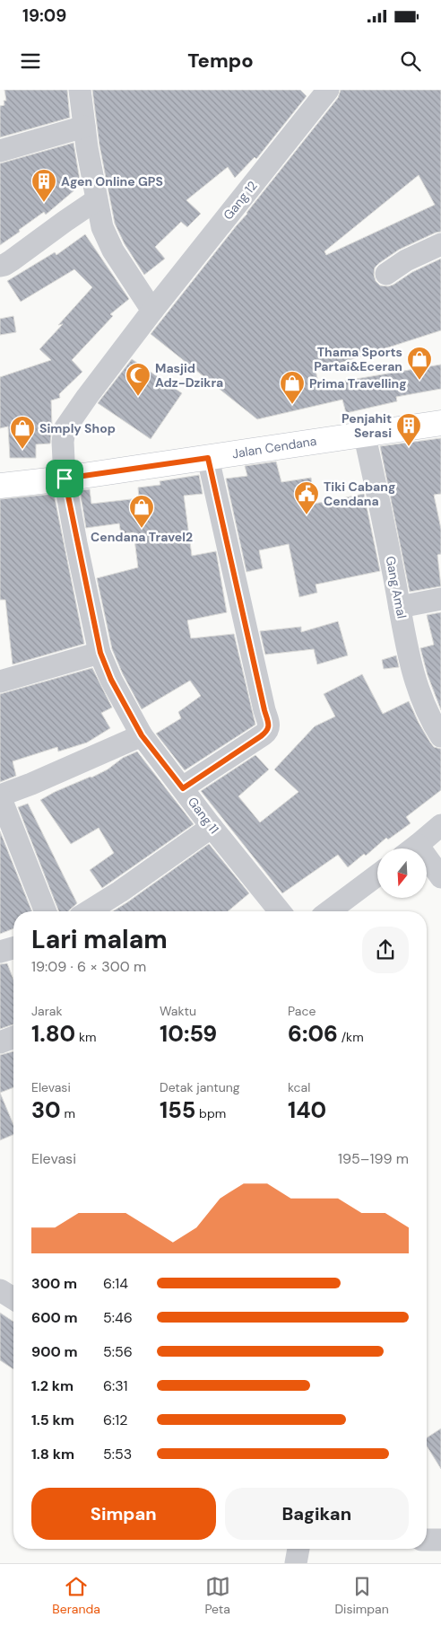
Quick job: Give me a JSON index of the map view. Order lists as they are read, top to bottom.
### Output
{
  "streets": {
    "street": [
      "Gang 12",
      "Jalan Cendana",
      "Gang Amal",
      "Gang 11"
    ]
  },
  "crossings": [
    ["Gang 12", "Jalan Cendana"],
    ["Gang 12", "Gang 11"],
    ["Jalan Cendana", "Gang Amal"],
    ["Jalan Cendana", "Gang 11"]
  ],
  "places": {
    "building": ["Agen Online GPS", "Penjahit Serasi"],
    "shop": [
      "Thama Sports Partai&Eceran",
      "Prima Travelling",
      "Simply Shop",
      "Cendana Travel2"
    ],
    "mosque": ["Masjid Adz-Dzikra"],
    "public building": ["Tiki Cabang Cendana"]
  },
  "north": "bottom",
  "page": {
    "status": "19:09",
    "header": "Tempo",
    "heading": ["Lari malam", "19:09 · 6 × 300 m"],
    "stats": [
      ["Jarak", "1.80 km"],
      ["Waktu", "10:59"],
      ["Pace", "6:06 /km"],
      ["Elevasi", "30 m"],
      ["Detak jantung", "155 bpm"],
      ["kcal", "140"]
    ],
    "chart": ["Elevasi", "195–199 m"],
    "list": [
      {
        "name": "300 m",
        "note": "6:14"
      },
      {
        "name": "600 m",
        "note": "5:46"
      },
      {
        "name": "900 m",
        "note": "5:56"
      },
      {
        "name": "1.2 km",
        "note": "6:31"
      },
      {
        "name": "1.5 km",
        "note": "6:12"
      },
      {
        "name": "1.8 km",
        "note": "5:53"
      }
    ],
    "buttons": ["Simpan", "Bagikan"],
    "tabs": ["Beranda", "Peta", "Disimpan"]
  }
}
